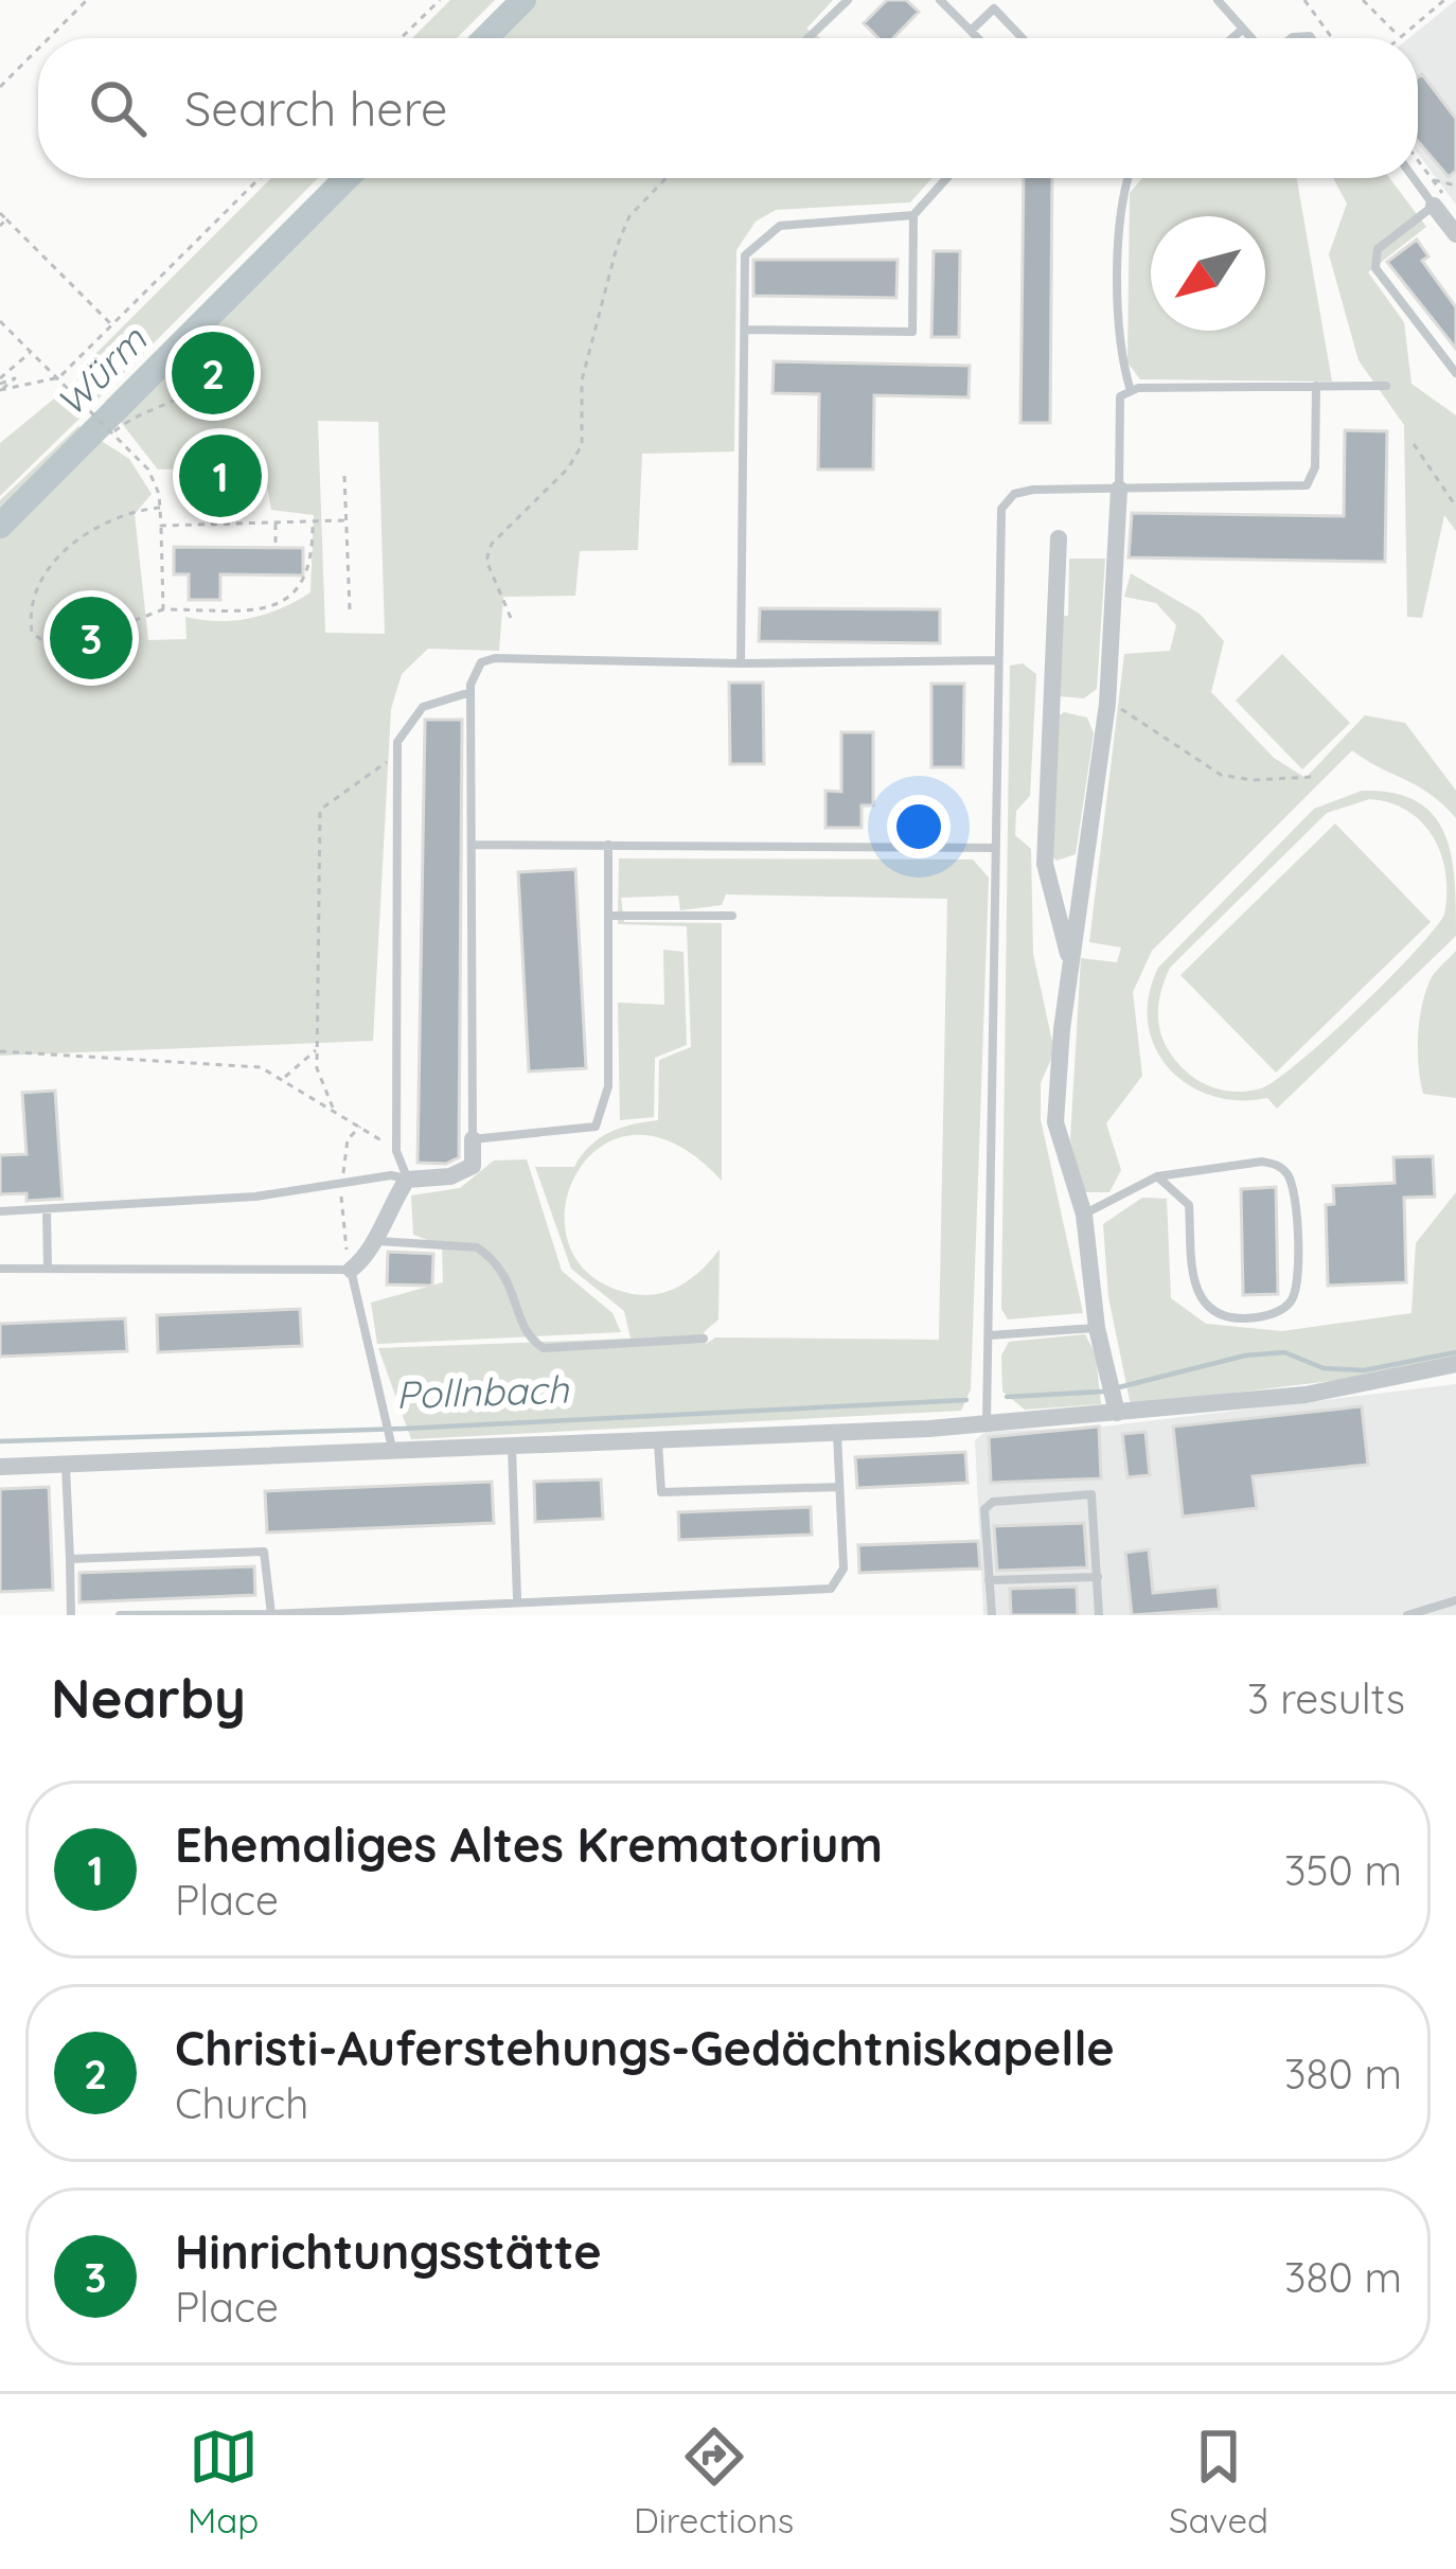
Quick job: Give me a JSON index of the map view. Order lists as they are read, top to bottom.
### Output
{
  "water": ["Würm", "Pollnbach"],
  "north": "bottom left",
  "page": {
    "search": "Search here",
    "pins": ["2", "1", "3"],
    "heading": ["Nearby", "3 results"],
    "list": [
      {
        "mark": "1",
        "name": "Ehemaliges Altes Krematorium",
        "note": "Place",
        "value": "350 m"
      },
      {
        "mark": "2",
        "name": "Christi-Auferstehungs-Gedächtniskapelle",
        "note": "Church",
        "value": "380 m"
      },
      {
        "mark": "3",
        "name": "Hinrichtungsstätte",
        "note": "Place",
        "value": "380 m"
      }
    ],
    "nav": ["Map", "Directions", "Saved"]
  }
}
